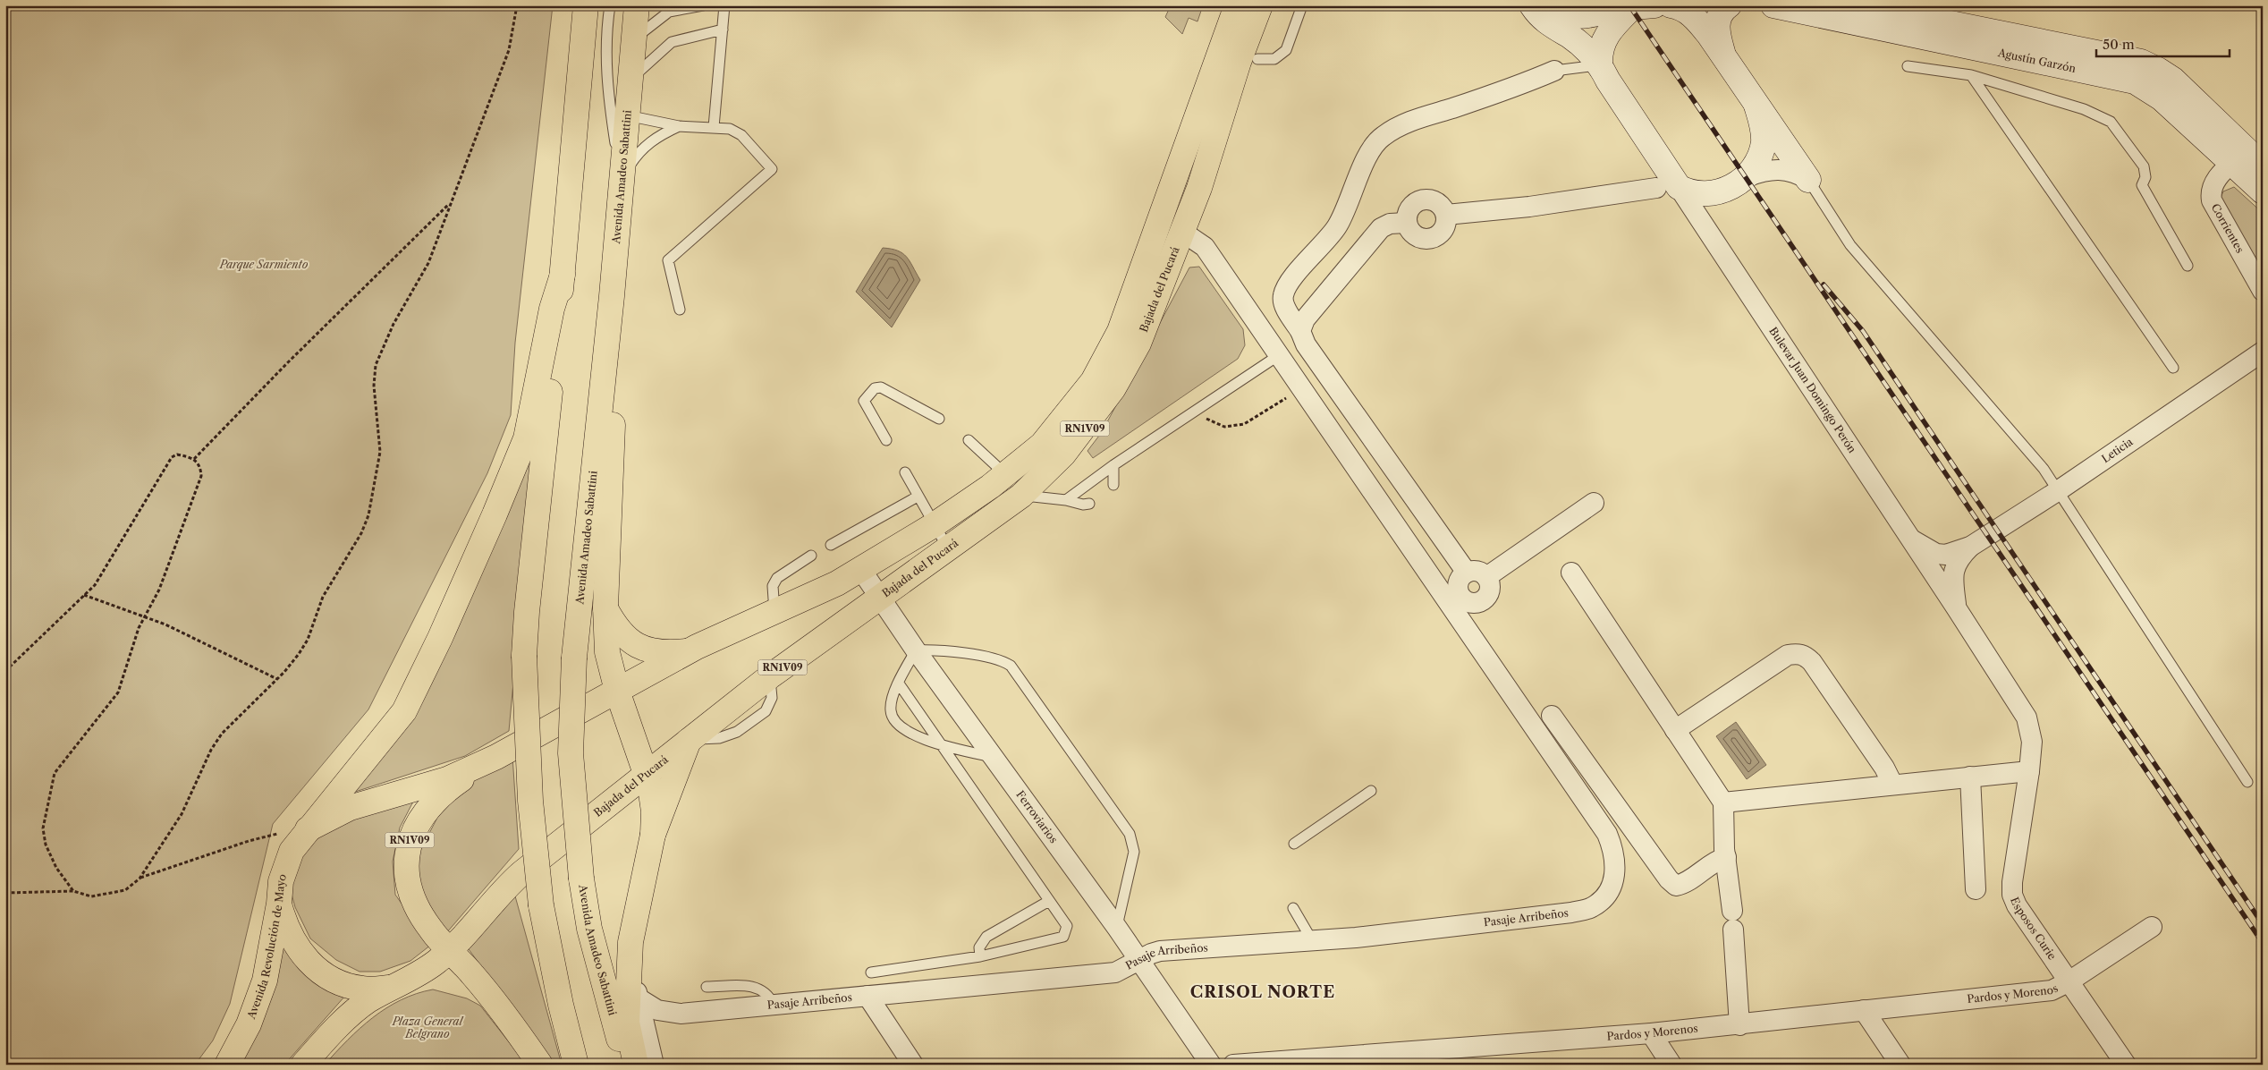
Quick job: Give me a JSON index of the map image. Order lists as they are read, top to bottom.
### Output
{
  "streets": {
    "main road": [
      "Agustín Garzón",
      "Avenida Amadeo Sabattini",
      "Bajada del Pucará",
      "Bulevar Juan Domingo Perón",
      "RN1V09",
      "Avenida Revolución de Mayo"
    ],
    "street": [
      "Corrientes",
      "Leticia",
      "Ferroviarios",
      "Pasaje Arribeños",
      "Esposos Curie",
      "Pardos y Morenos"
    ]
  },
  "crossings": [
    ["Agustín Garzón", "Corrientes"],
    ["Bajada del Pucará", "RN1V09"],
    ["Bajada del Pucará", "Ferroviarios"],
    ["Bajada del Pucará", "Avenida Revolución de Mayo"],
    ["Bulevar Juan Domingo Perón", "Leticia"],
    ["Bulevar Juan Domingo Perón", "Esposos Curie"],
    ["Ferroviarios", "Pasaje Arribeños"],
    ["Esposos Curie", "Pardos y Morenos"]
  ],
  "districts": ["CRISOL NORTE"],
  "parks": ["Parque Sarmiento", "Plaza General Belgrano"],
  "scale_bar": "50 m"
}
